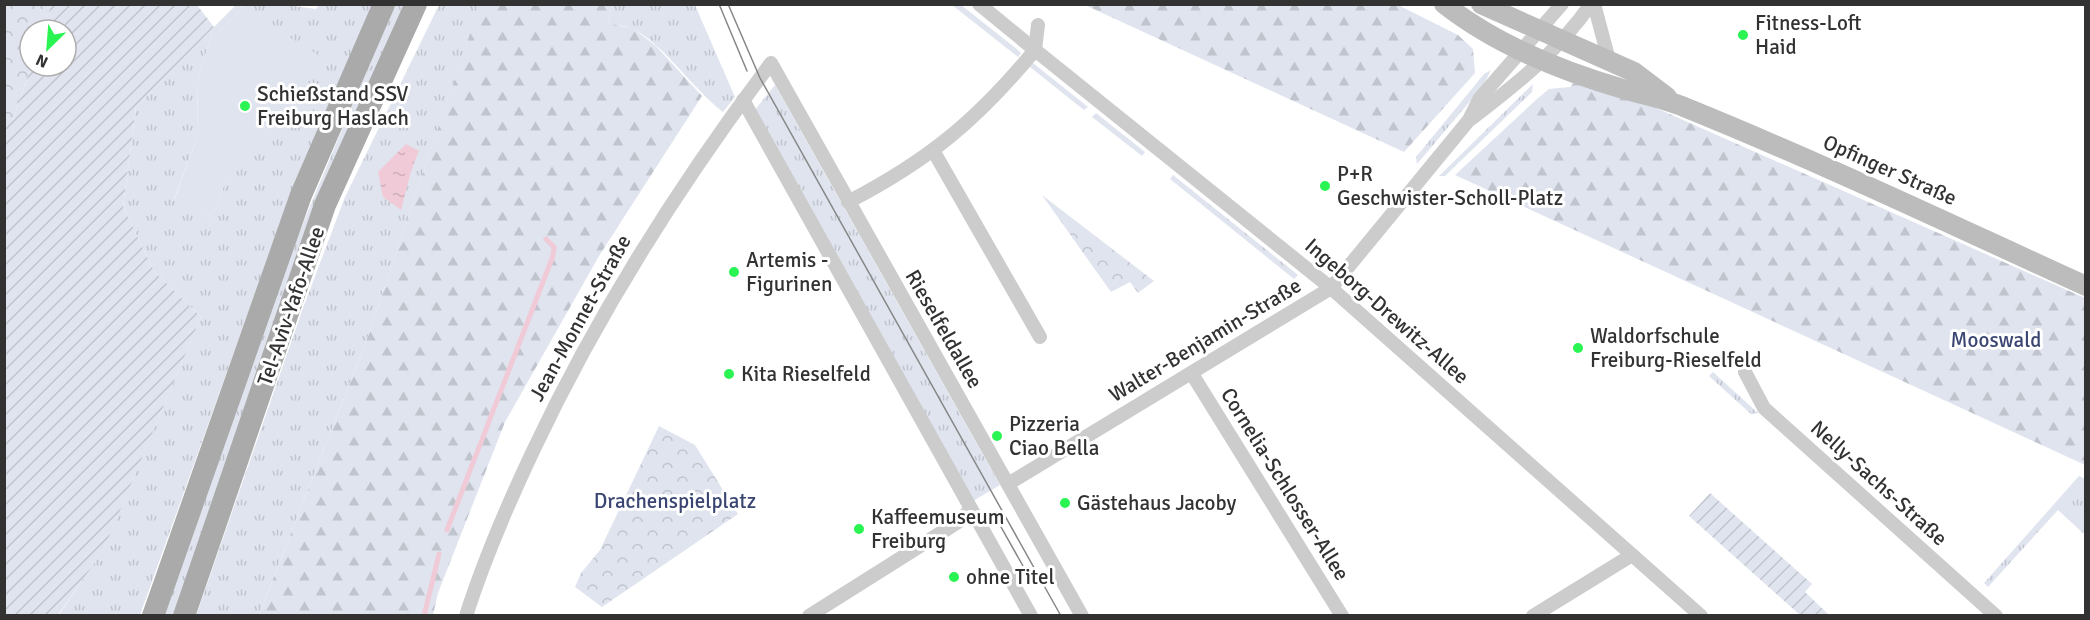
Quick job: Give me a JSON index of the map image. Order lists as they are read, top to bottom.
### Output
{
  "streets": {
    "main road": ["Opfinger Straße", "Tel-Aviv-Yafo-Allee"],
    "street": [
      "Ingeborg-Drewitz-Allee",
      "Jean-Monnet-Straße",
      "Rieselfeldallee",
      "Walter-Benjamin-Straße",
      "Nelly-Sachs-Straße",
      "Cornelia-Schlosser-Allee"
    ]
  },
  "crossings": [
    ["Opfinger Straße", "Walter-Benjamin-Straße"],
    ["Ingeborg-Drewitz-Allee", "Walter-Benjamin-Straße"],
    ["Jean-Monnet-Straße", "Rieselfeldallee"],
    ["Rieselfeldallee", "Walter-Benjamin-Straße"],
    ["Walter-Benjamin-Straße", "Cornelia-Schlosser-Allee"]
  ],
  "parks": ["Mooswald", "Drachenspielplatz"],
  "places": [
    "Fitness-Loft Haid",
    "Schießstand SSV Freiburg Haslach",
    "P+R Geschwister-Scholl-Platz",
    "Artemis - Figurinen",
    "Waldorfschule Freiburg-Rieselfeld",
    "Kita Rieselfeld",
    "Pizzeria Ciao Bella",
    "Gästehaus Jacoby",
    "Kaffeemuseum Freiburg",
    "ohne Titel"
  ],
  "north": "bottom left"
}
